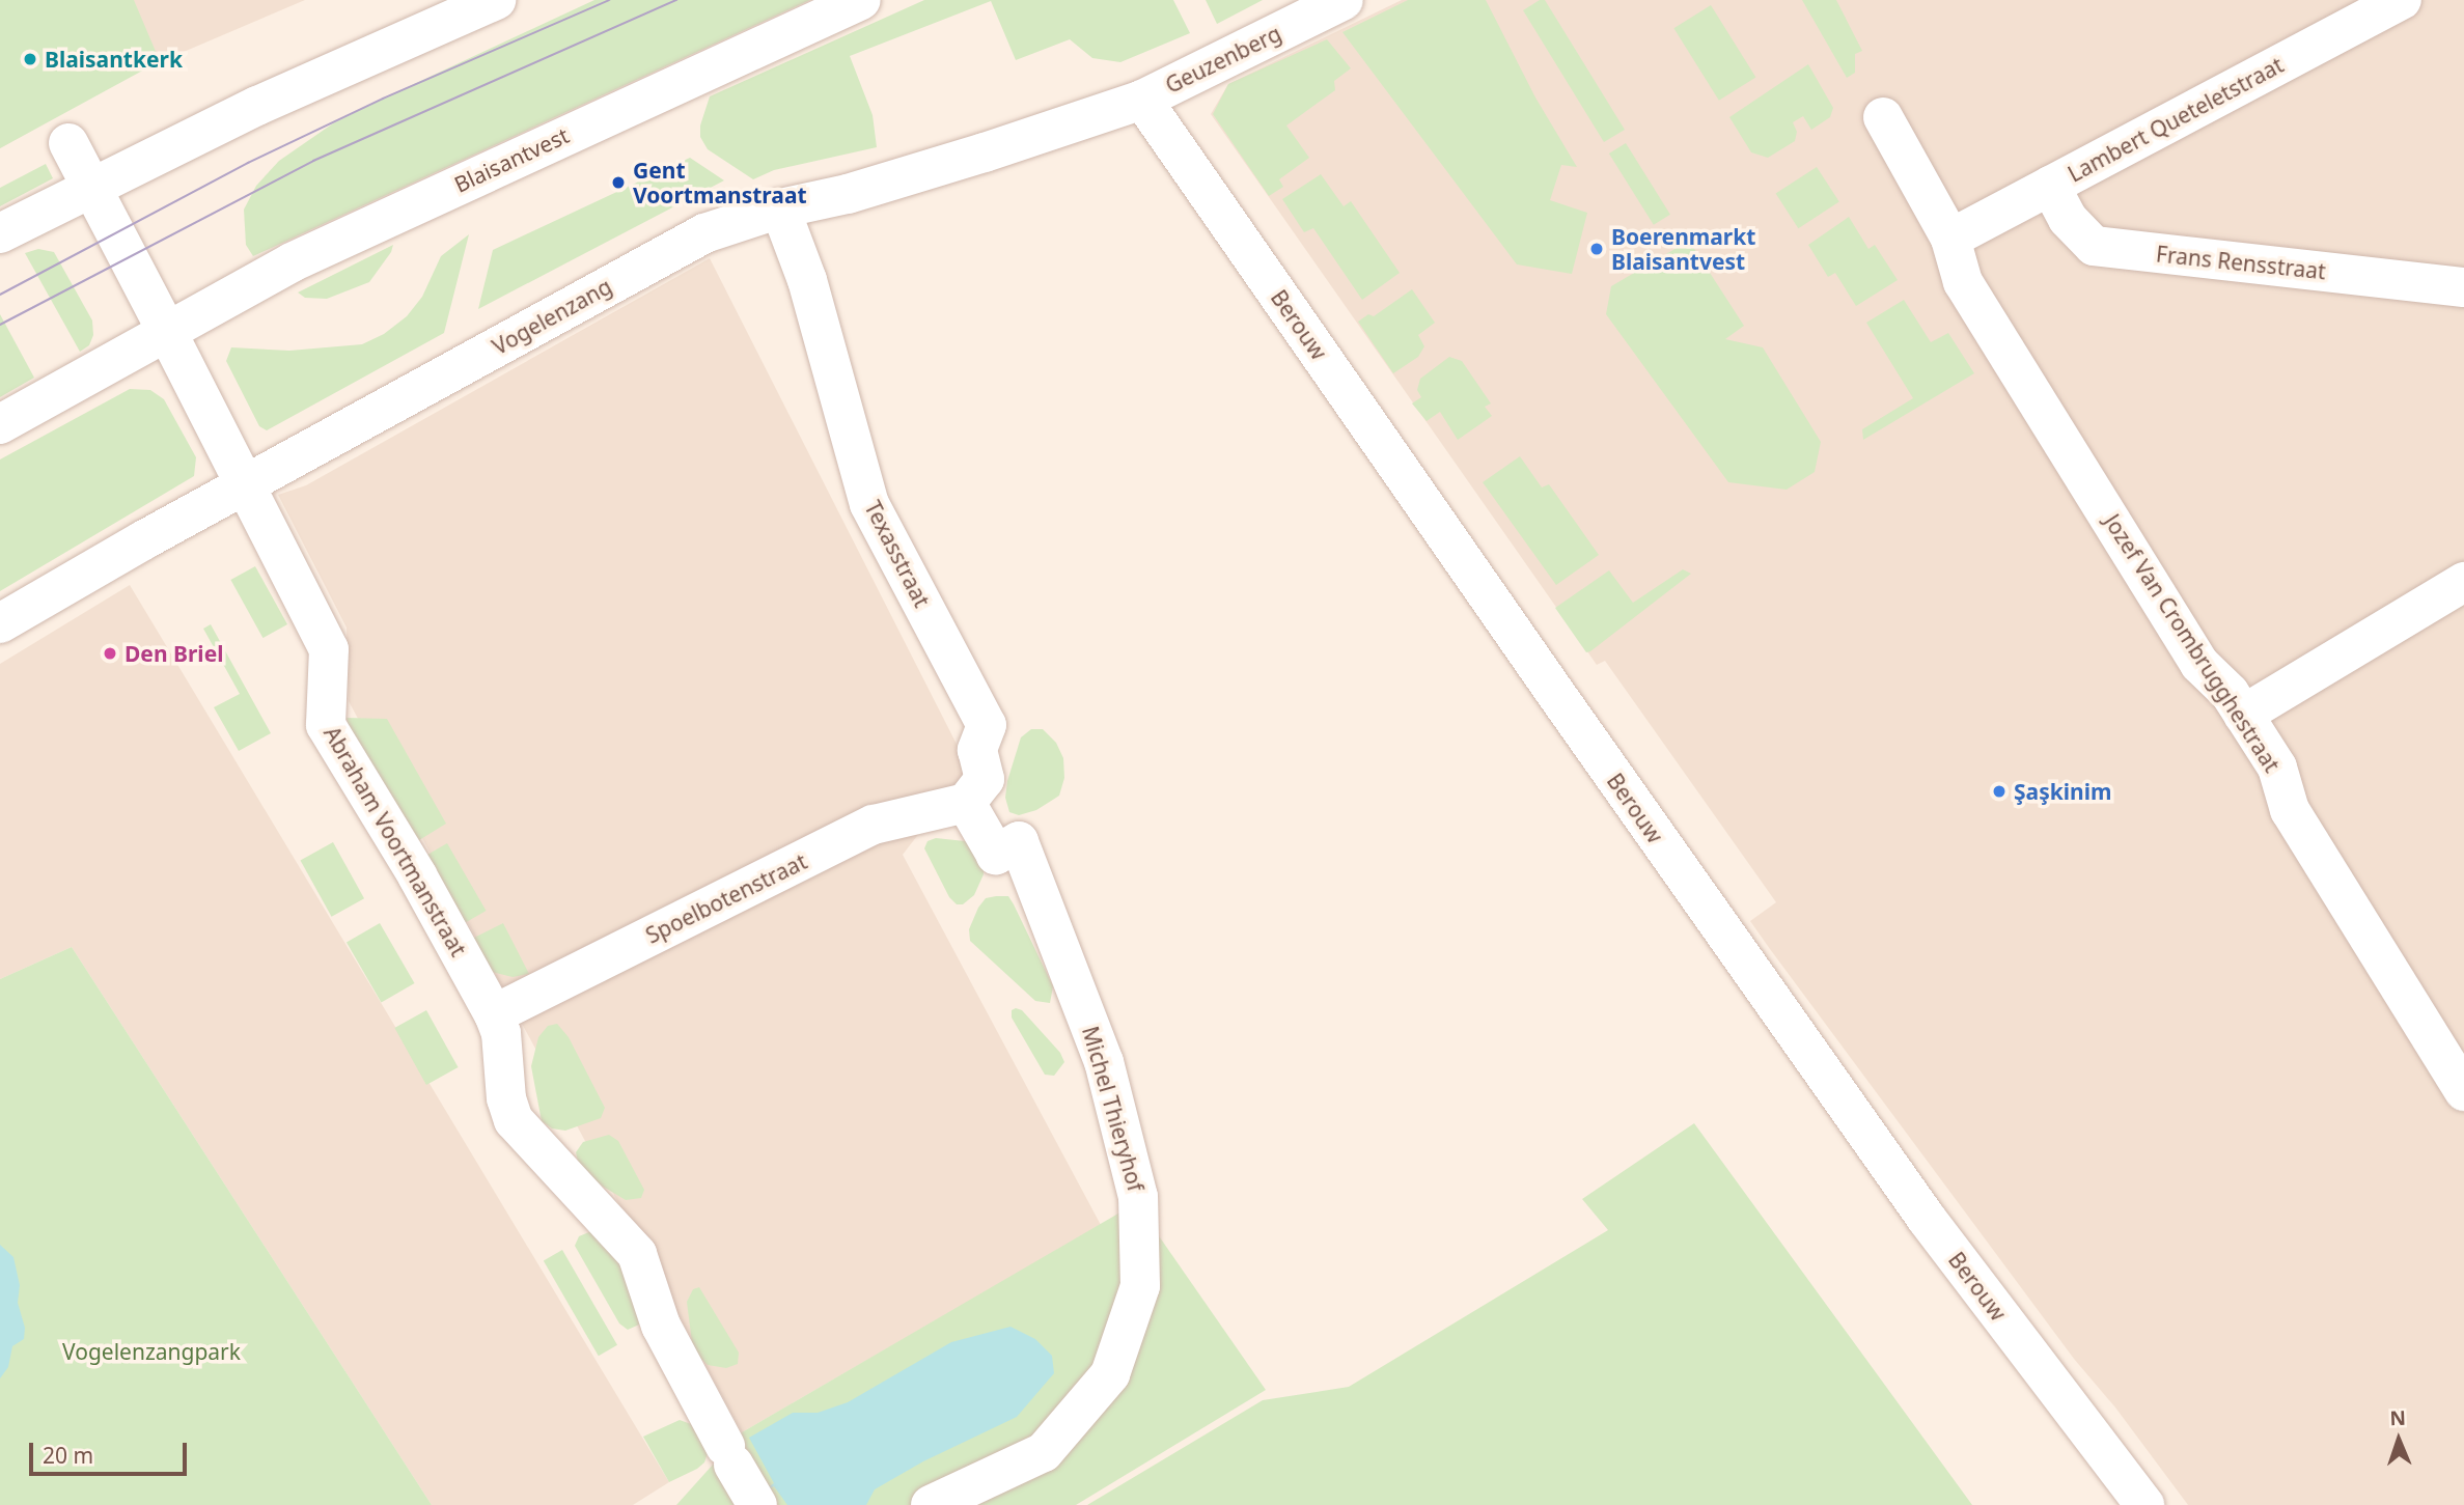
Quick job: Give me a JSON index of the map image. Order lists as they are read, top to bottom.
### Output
{
  "streets": {
    "street": [
      "Geuzenberg",
      "Lambert Queteletstraat",
      "Blaisantvest",
      "Frans Rensstraat",
      "Vogelenzang",
      "Berouw",
      "Texasstraat",
      "Jozef Van Crombrugghestraat",
      "Abraham Voortmanstraat",
      "Spoelbotenstraat",
      "Michel Thieryhof"
    ]
  },
  "crossings": [
    ["Geuzenberg", "Vogelenzang"],
    ["Geuzenberg", "Berouw"],
    ["Lambert Queteletstraat", "Frans Rensstraat"],
    ["Lambert Queteletstraat", "Jozef Van Crombrugghestraat"],
    ["Blaisantvest", "Abraham Voortmanstraat"],
    ["Vogelenzang", "Berouw"],
    ["Vogelenzang", "Texasstraat"],
    ["Vogelenzang", "Abraham Voortmanstraat"],
    ["Texasstraat", "Spoelbotenstraat"],
    ["Texasstraat", "Michel Thieryhof"],
    ["Abraham Voortmanstraat", "Spoelbotenstraat"],
    ["Spoelbotenstraat", "Michel Thieryhof"]
  ],
  "parks": ["Vogelenzangpark"],
  "places": [
    "Blaisantkerk",
    "Gent Voortmanstraat",
    "Boerenmarkt Blaisantvest",
    "Den Briel",
    "Şaşkinim"
  ],
  "scale_bar": "20 m",
  "north": "top"
}
